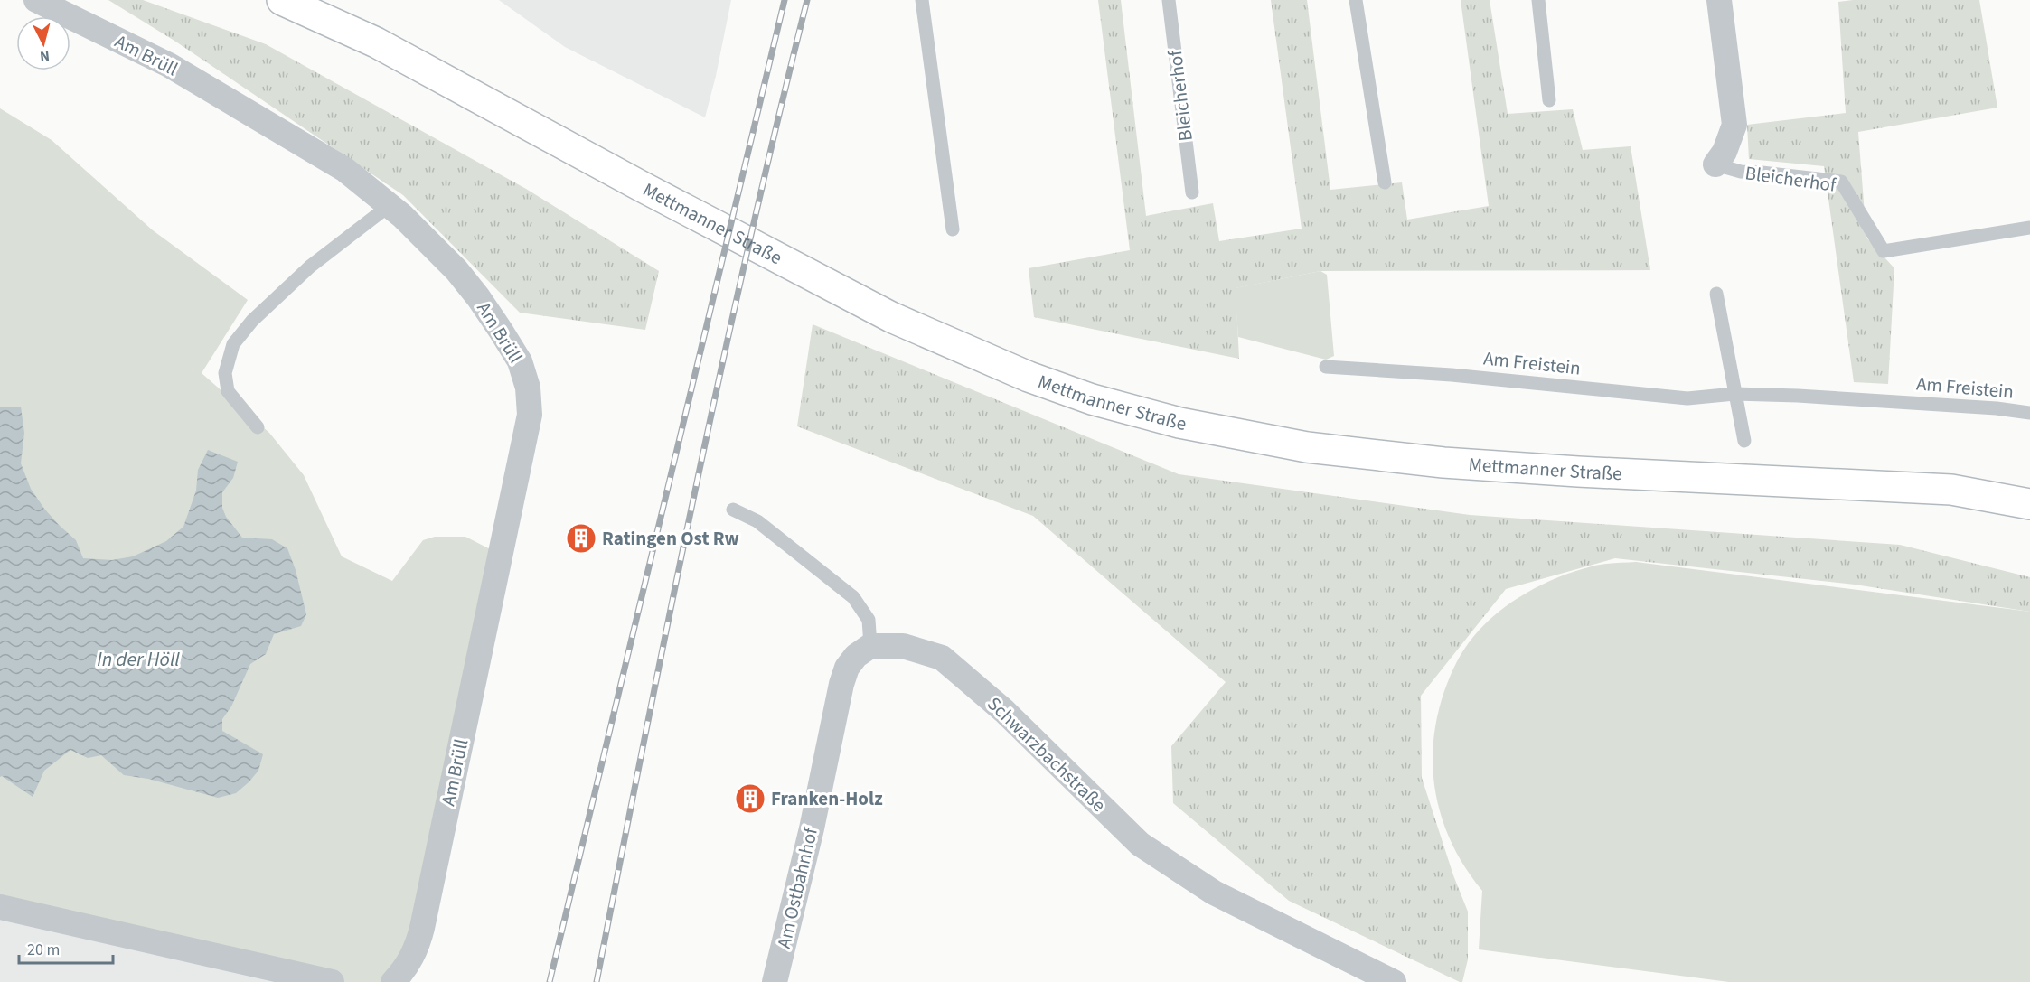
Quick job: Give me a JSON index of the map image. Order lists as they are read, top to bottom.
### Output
{
  "streets": {
    "main road": ["Mettmanner Straße"],
    "street": [
      "Am Brüll",
      "Bleicherhof",
      "Schwarzbachstraße",
      "Am Ostbahnhof"
    ],
    "lane": ["Am Freistein"]
  },
  "crossings": [
    ["Schwarzbachstraße", "Am Ostbahnhof"]
  ],
  "water": ["In der Höll"],
  "places": {
    "building": ["Ratingen Ost Rw", "Franken-Holz"]
  },
  "scale_bar": "20 m",
  "north": "bottom"
}
